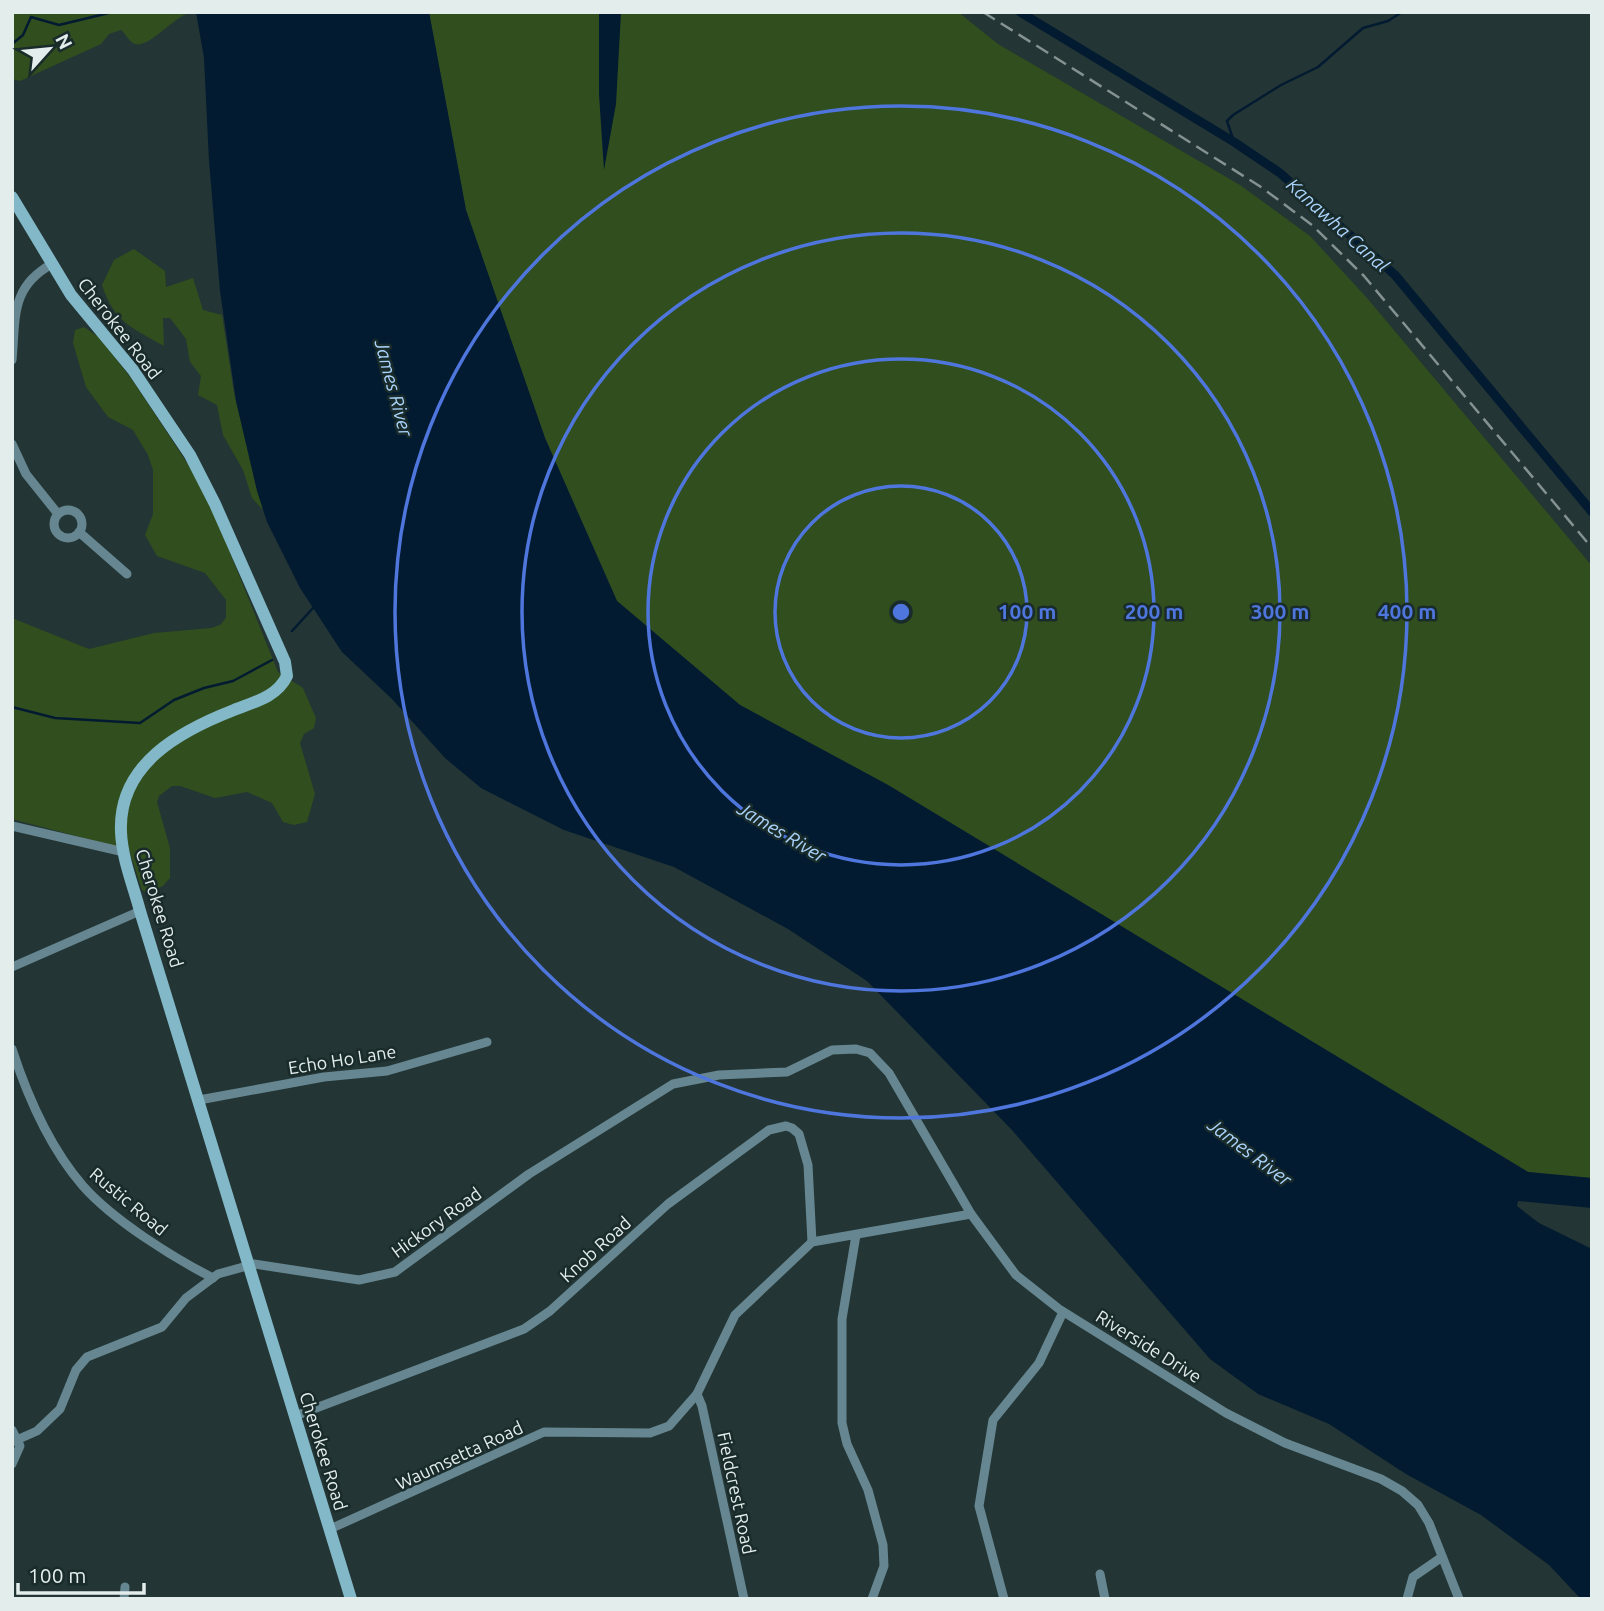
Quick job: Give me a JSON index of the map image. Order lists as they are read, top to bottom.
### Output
{
  "streets": {
    "street": [
      "Cherokee Road",
      "Echo Ho Lane",
      "Rustic Road",
      "Hickory Road",
      "Knob Road",
      "Riverside Drive",
      "Waumsetta Road",
      "Fieldcrest Road"
    ]
  },
  "crossings": [
    ["Cherokee Road", "Echo Ho Lane"],
    ["Cherokee Road", "Hickory Road"],
    ["Cherokee Road", "Knob Road"],
    ["Cherokee Road", "Waumsetta Road"],
    ["Rustic Road", "Hickory Road"],
    ["Hickory Road", "Riverside Drive"],
    ["Knob Road", "Waumsetta Road"],
    ["Waumsetta Road", "Fieldcrest Road"]
  ],
  "water": ["Kanawha Canal", "James River"],
  "scale_bar": "100 m",
  "north": "top right",
  "rings": [
    "100 m",
    "200 m",
    "300 m",
    "400 m"
  ]
}
